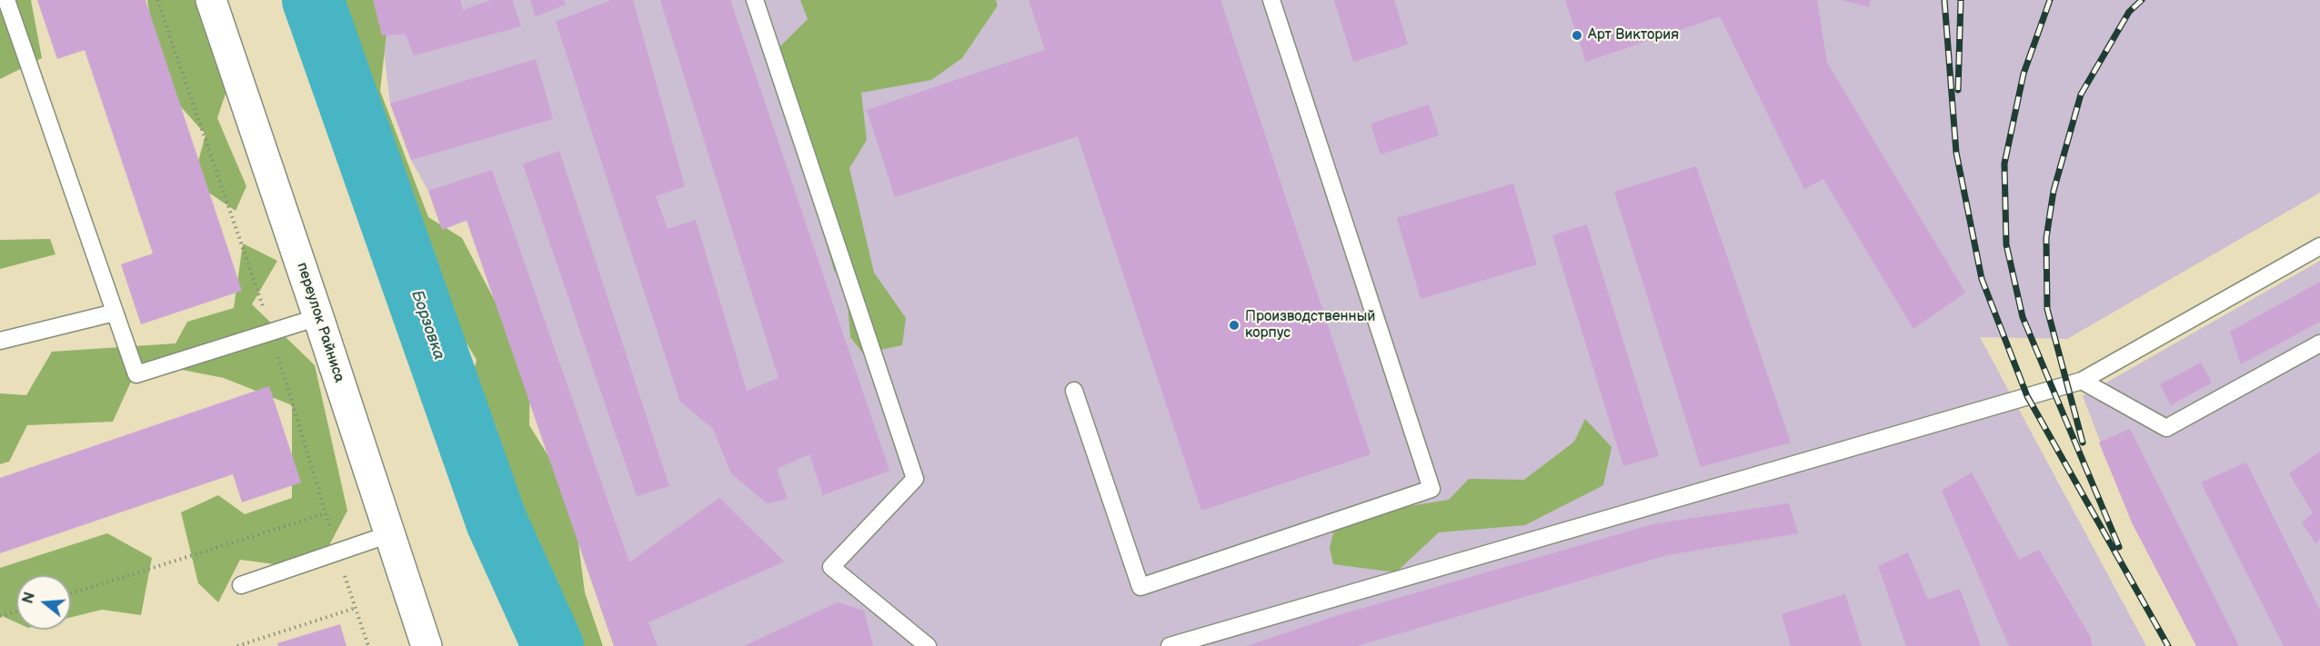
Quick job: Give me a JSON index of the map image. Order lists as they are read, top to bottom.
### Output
{
  "streets": {
    "street": ["переулок Райниса"]
  },
  "water": ["Борзовка"],
  "places": ["Арт Виктория", "Производственный корпус"],
  "north": "left"
}
